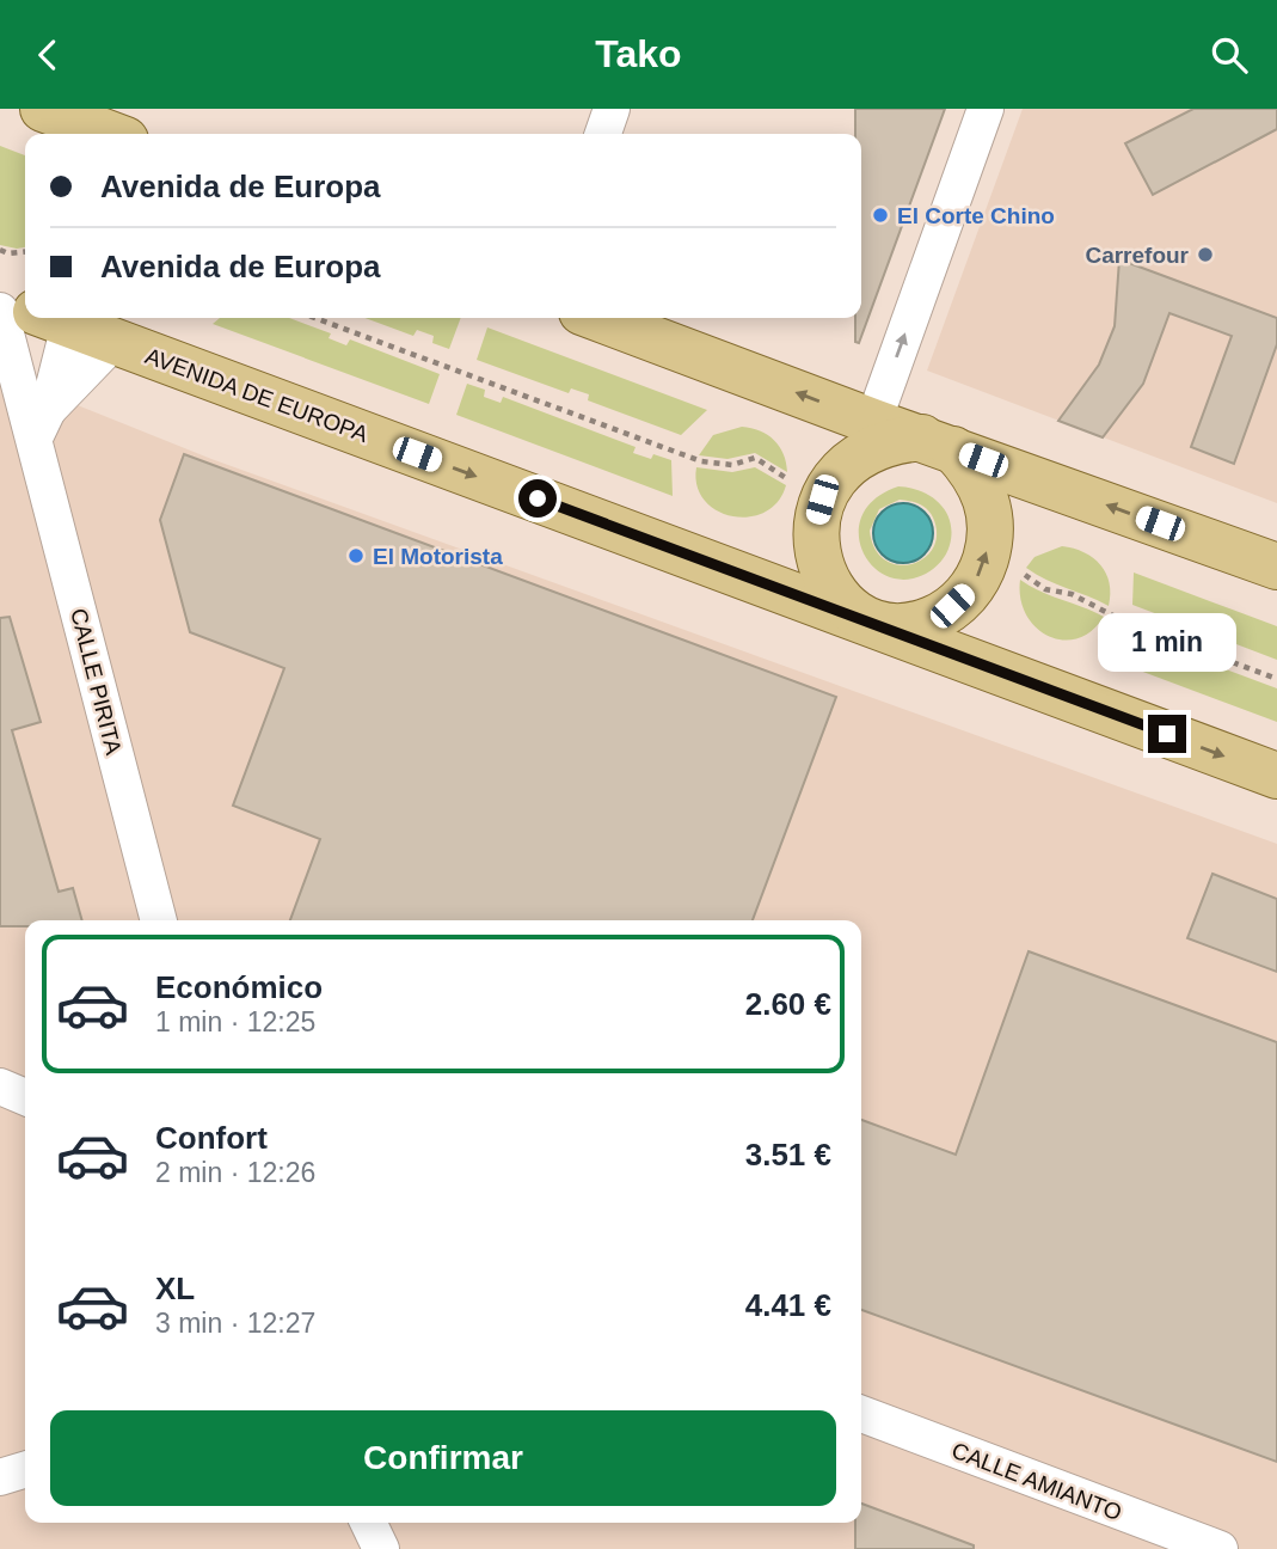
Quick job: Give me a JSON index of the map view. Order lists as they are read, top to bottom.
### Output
{
  "streets": {
    "main road": ["AVENIDA DE EUROPA"],
    "street": ["CALLE PIRITA", "CALLE AMIANTO"]
  },
  "places": ["El Corte Chino", "Carrefour", "El Motorista"],
  "page": {
    "header": "Tako",
    "banner": ["Avenida de Europa", "Avenida de Europa"],
    "bubble": "1 min",
    "list": [
      {
        "name": "Económico",
        "note": "1 min · 12:25",
        "value": "2.60 €"
      },
      {
        "name": "Confort",
        "note": "2 min · 12:26",
        "value": "3.51 €"
      },
      {
        "name": "XL",
        "note": "3 min · 12:27",
        "value": "4.41 €"
      }
    ],
    "buttons": "Confirmar"
  }
}
